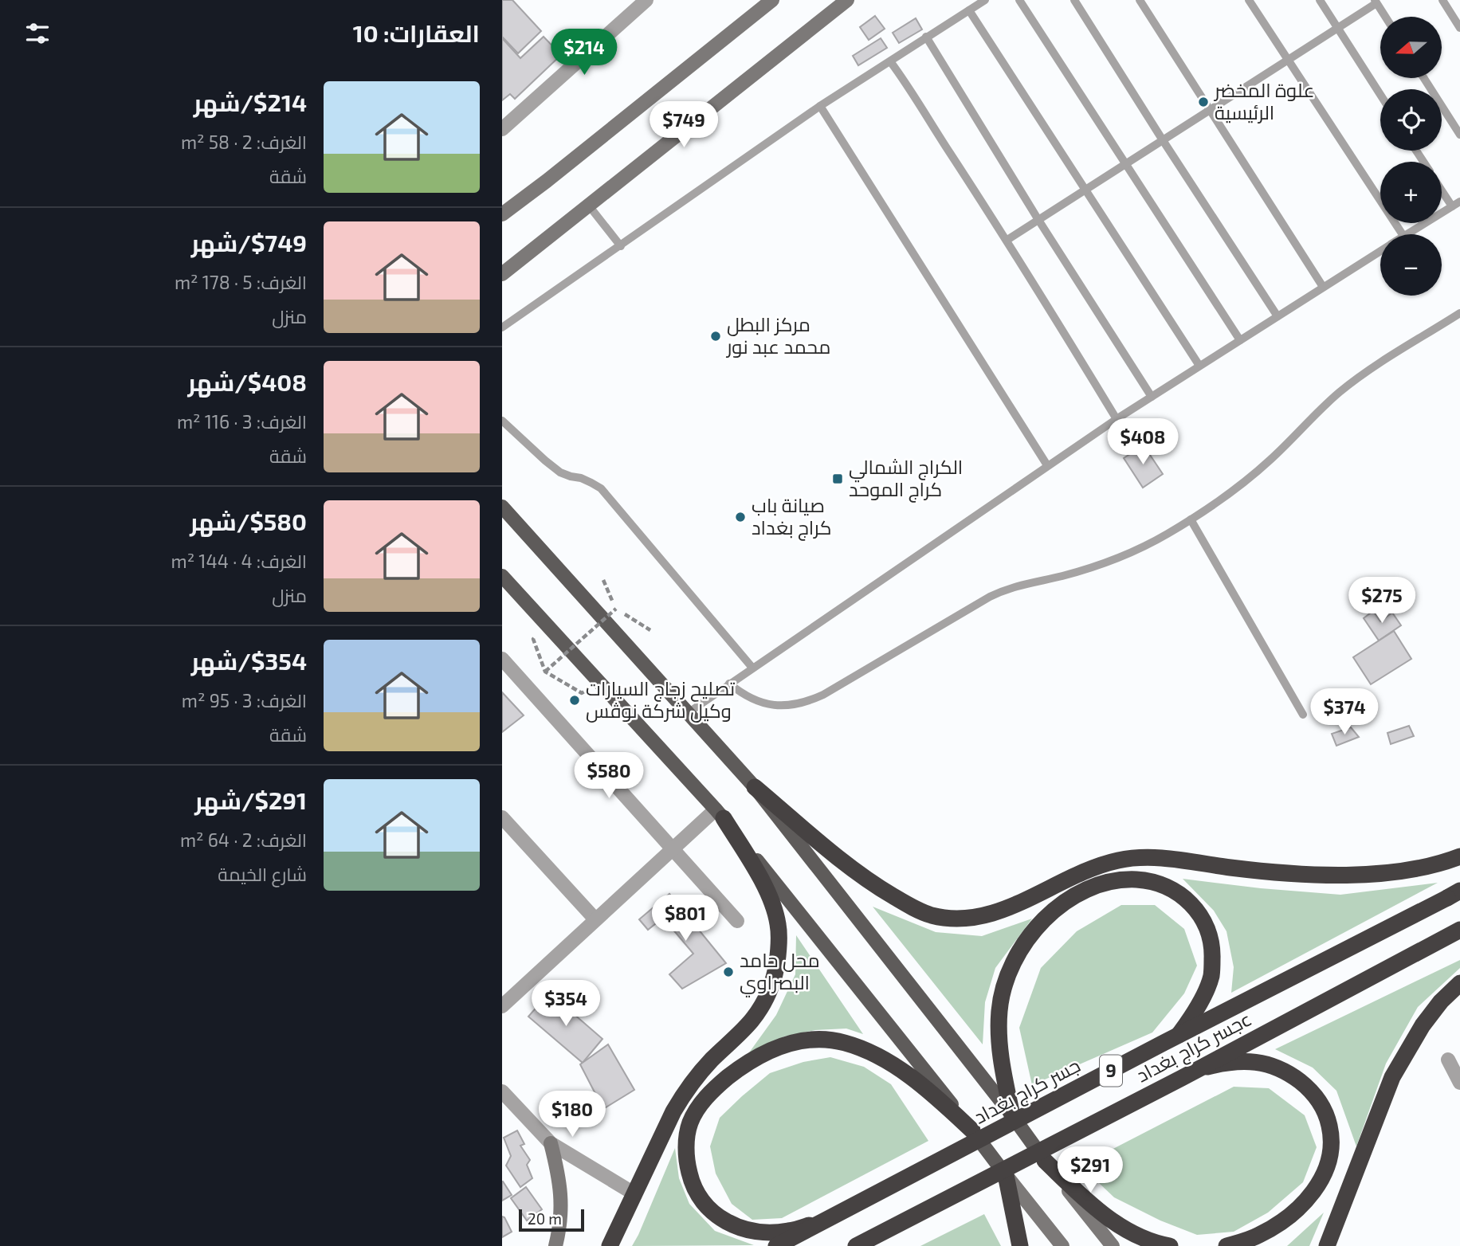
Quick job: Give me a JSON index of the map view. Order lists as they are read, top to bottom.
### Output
{
  "streets": {
    "highway": ["جسر كراج بغدادc", "9", "جسر كراج بغداد"]
  },
  "places": {
    "other": [
      "علوة المخضر الرئيسية",
      "مركز البطل محمد عبد نور",
      "صيانة باب كراج بغداد",
      "تصليح زجاج السيارات وكيل شركة نوڤس",
      "محل حامد البصراوي"
    ],
    "transit": ["الكراج الشمالي كراج الموحد"]
  },
  "scale_bar": "20 m",
  "north": "left",
  "page": {
    "heading": "العقارات: 10",
    "map_buttons": ["+", "−"],
    "price": [
      "$214",
      "$749",
      "$408",
      "$275",
      "$374",
      "$580",
      "$801",
      "$354",
      "$180",
      "$291"
    ],
    "list": [
      {
        "name": "$214/شهر",
        "note": "الغرف: 2 · 58 m² · شقة"
      },
      {
        "name": "$749/شهر",
        "note": "الغرف: 5 · 178 m² · منزل"
      },
      {
        "name": "$408/شهر",
        "note": "الغرف: 3 · 116 m² · شقة"
      },
      {
        "name": "$580/شهر",
        "note": "الغرف: 4 · 144 m² · منزل"
      },
      {
        "name": "$354/شهر",
        "note": "الغرف: 3 · 95 m² · شقة"
      },
      {
        "name": "$291/شهر",
        "note": "الغرف: 2 · 64 m² · شارع الخيمة"
      }
    ],
    "scale": "20 m"
  }
}
